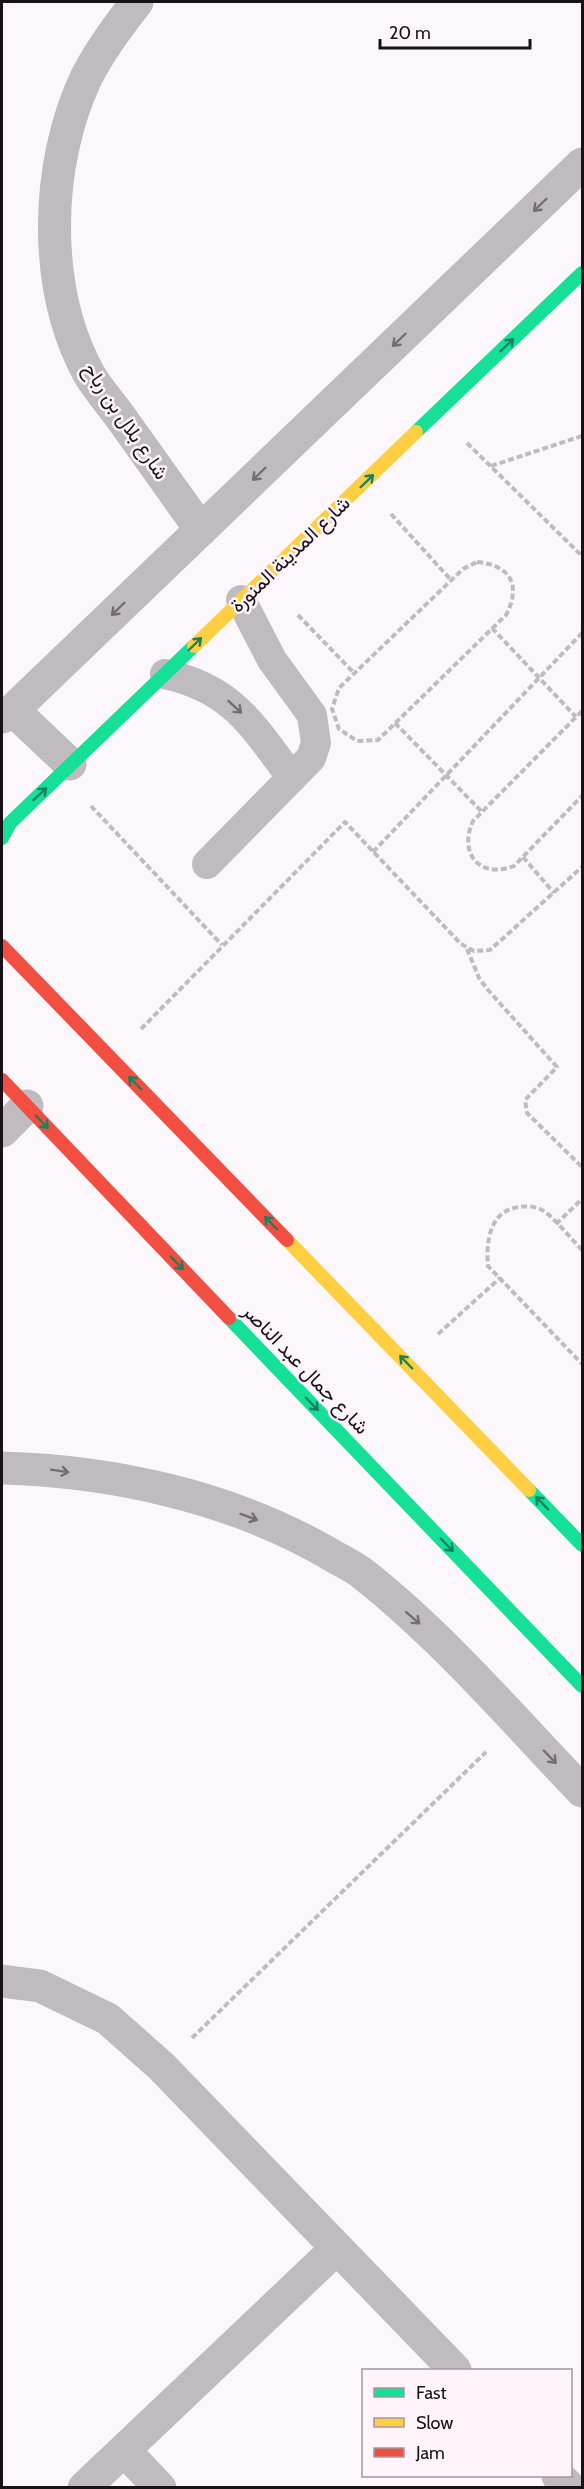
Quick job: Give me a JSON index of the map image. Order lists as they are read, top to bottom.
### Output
{
  "streets": {
    "main road": ["شارع المدينة المنورة", "شارع جمال عبد الناصر"],
    "street": ["شارع بلال بن رباح"]
  },
  "one_way": ["شارع المدينة المنورة"],
  "legend": ["Fast", "Slow", "Jam"],
  "scale_bar": "20 m"
}
